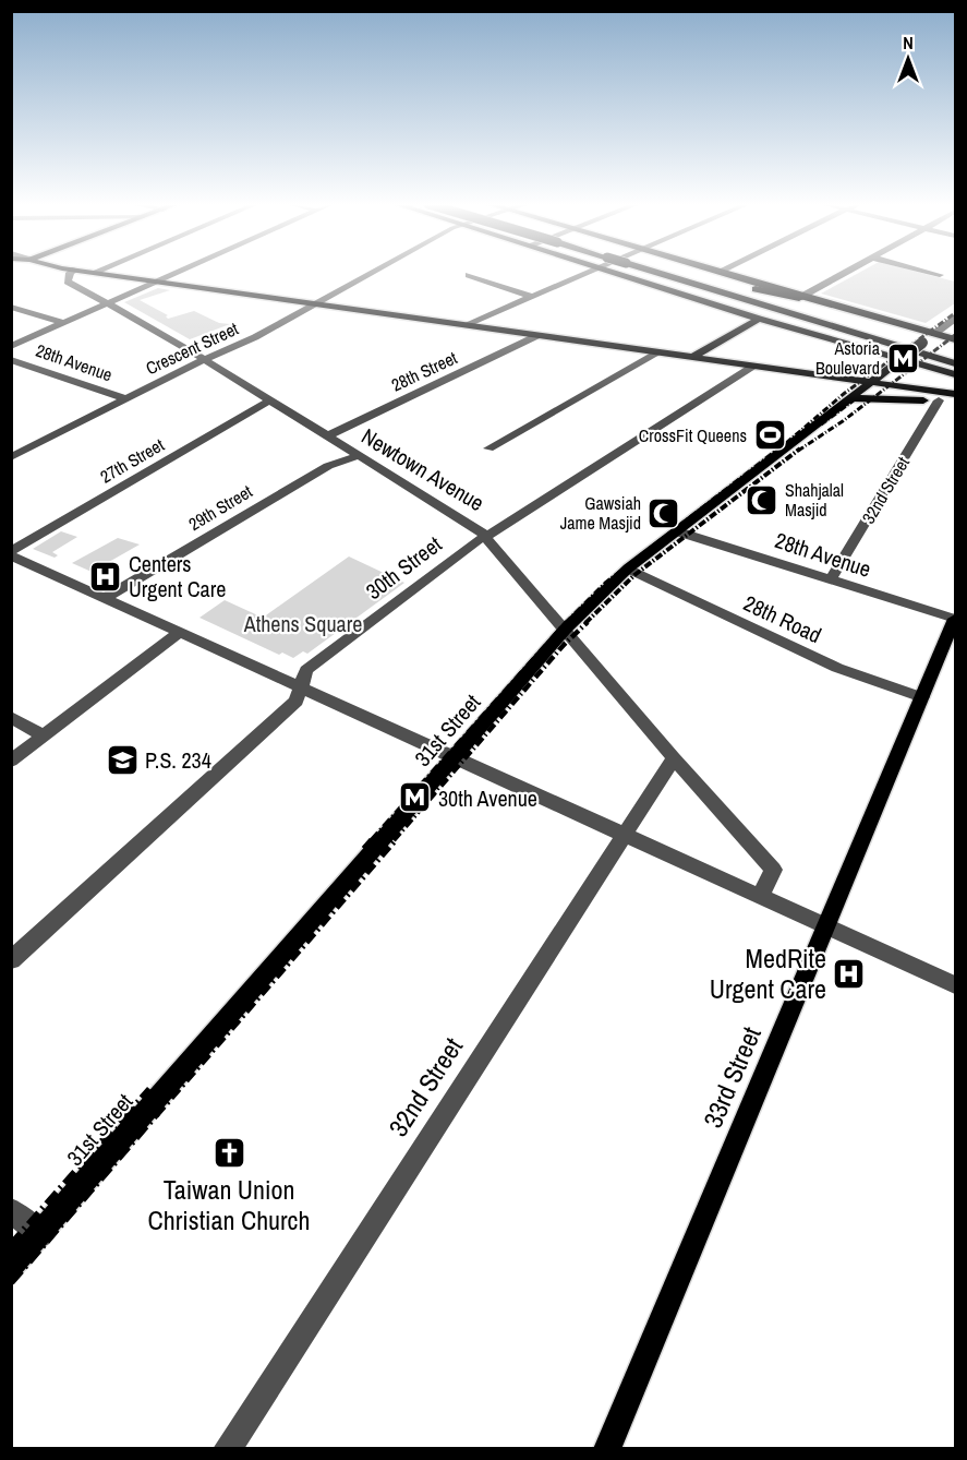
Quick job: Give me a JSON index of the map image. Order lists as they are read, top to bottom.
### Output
{
  "streets": {
    "main road": ["31st Street", "33rd Street"],
    "street": [
      "Crescent Street",
      "28th Avenue",
      "28th Street",
      "27th Street",
      "Newtown Avenue",
      "32nd Street",
      "29th Street",
      "30th Street",
      "28th Road"
    ]
  },
  "crossings": [
    ["Crescent Street", "28th Avenue"],
    ["Crescent Street", "Newtown Avenue"],
    ["28th Avenue", "32nd Street"],
    ["28th Avenue", "31st Street"],
    ["28th Avenue", "33rd Street"],
    ["28th Street", "Newtown Avenue"],
    ["27th Street", "Newtown Avenue"],
    ["Newtown Avenue", "32nd Street"],
    ["Newtown Avenue", "29th Street"],
    ["Newtown Avenue", "30th Street"],
    ["Newtown Avenue", "31st Street"],
    ["28th Road", "31st Street"],
    ["28th Road", "33rd Street"]
  ],
  "parks": ["Athens Square"],
  "places": {
    "metro station": ["Astoria Boulevard", "30th Avenue"],
    "sports": ["CrossFit Queens"],
    "mosque": ["Shahjalal Masjid", "Gawsiah Jame Masjid"],
    "hospital": ["Centers Urgent Care", "MedRite Urgent Care"],
    "school or university": ["P.S. 234"],
    "church": ["Taiwan Union Christian Church"]
  },
  "north": "top"
}
